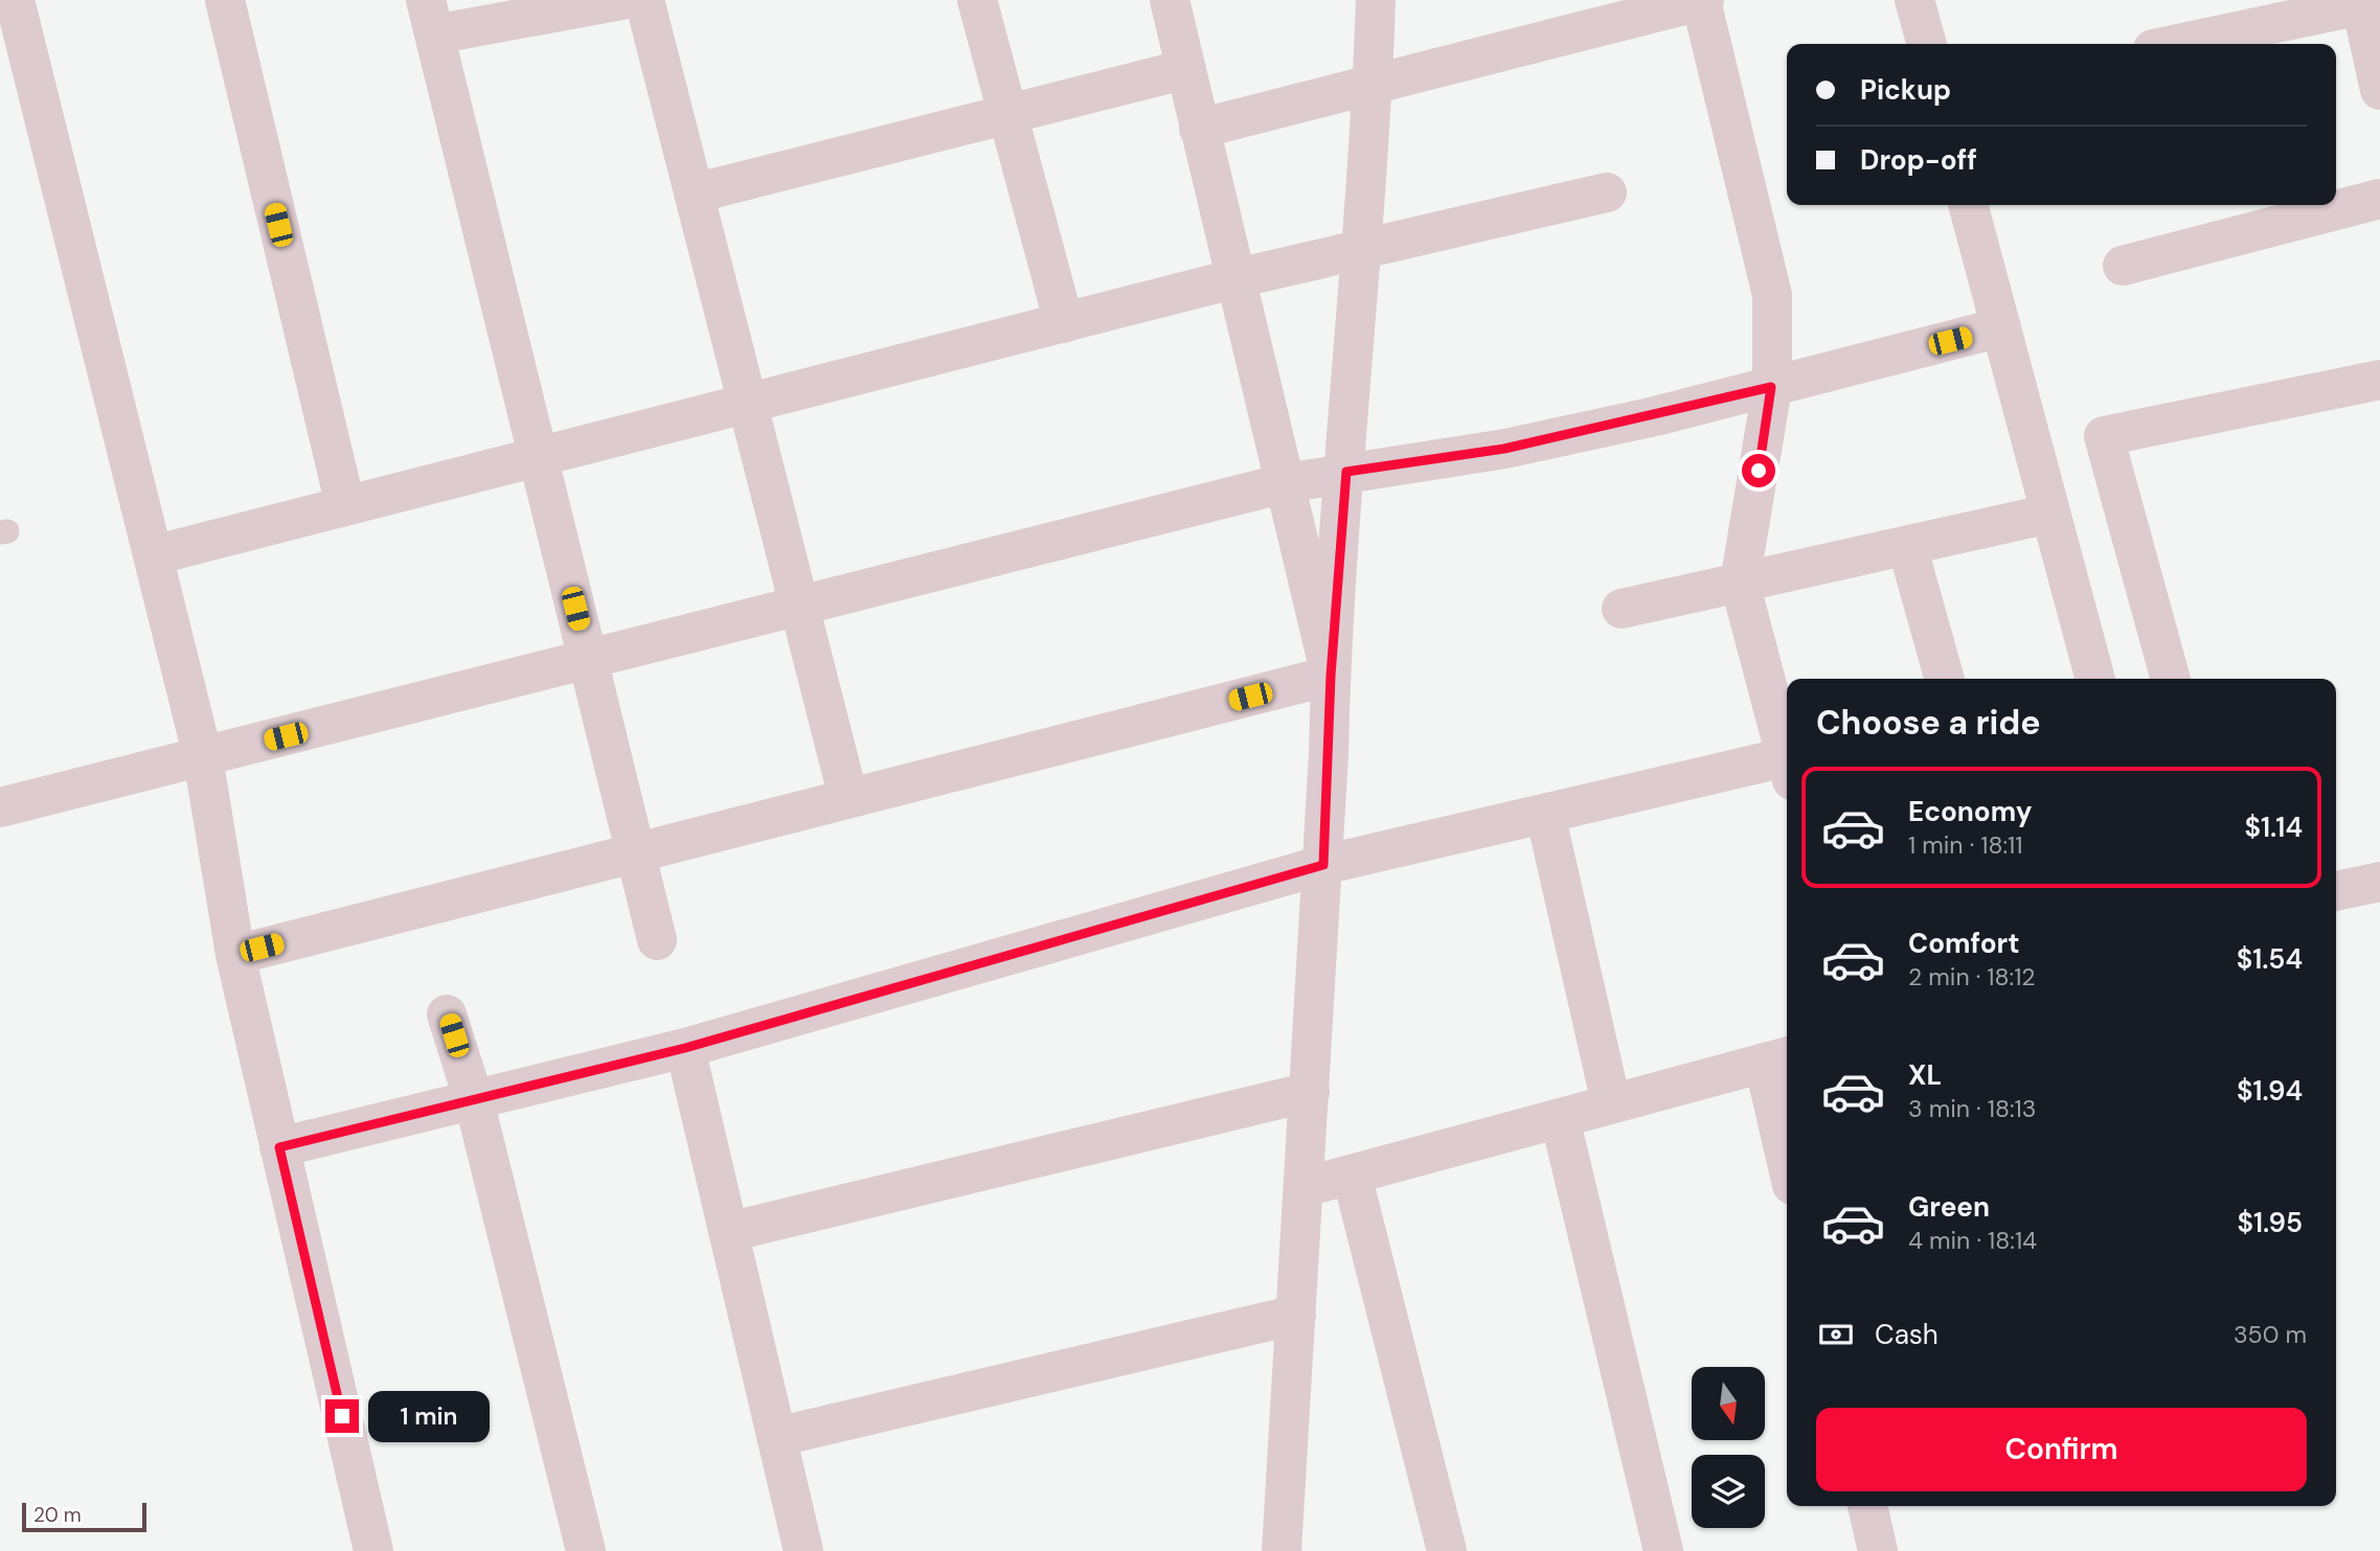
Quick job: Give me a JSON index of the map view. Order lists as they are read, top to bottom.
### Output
{
  "scale_bar": "20 m",
  "north": "bottom",
  "page": {
    "banner": ["Pickup", "Drop-off"],
    "heading": "Choose a ride",
    "list": [
      {
        "name": "Economy",
        "note": "1 min · 18:11",
        "value": "$1.14"
      },
      {
        "name": "Comfort",
        "note": "2 min · 18:12",
        "value": "$1.54"
      },
      {
        "name": "XL",
        "note": "3 min · 18:13",
        "value": "$1.94"
      },
      {
        "name": "Green",
        "note": "4 min · 18:14",
        "value": "$1.95"
      }
    ],
    "pay": ["Cash", "350 m"],
    "bubble": "1 min",
    "buttons": "Confirm",
    "scale": "20 m"
  }
}
